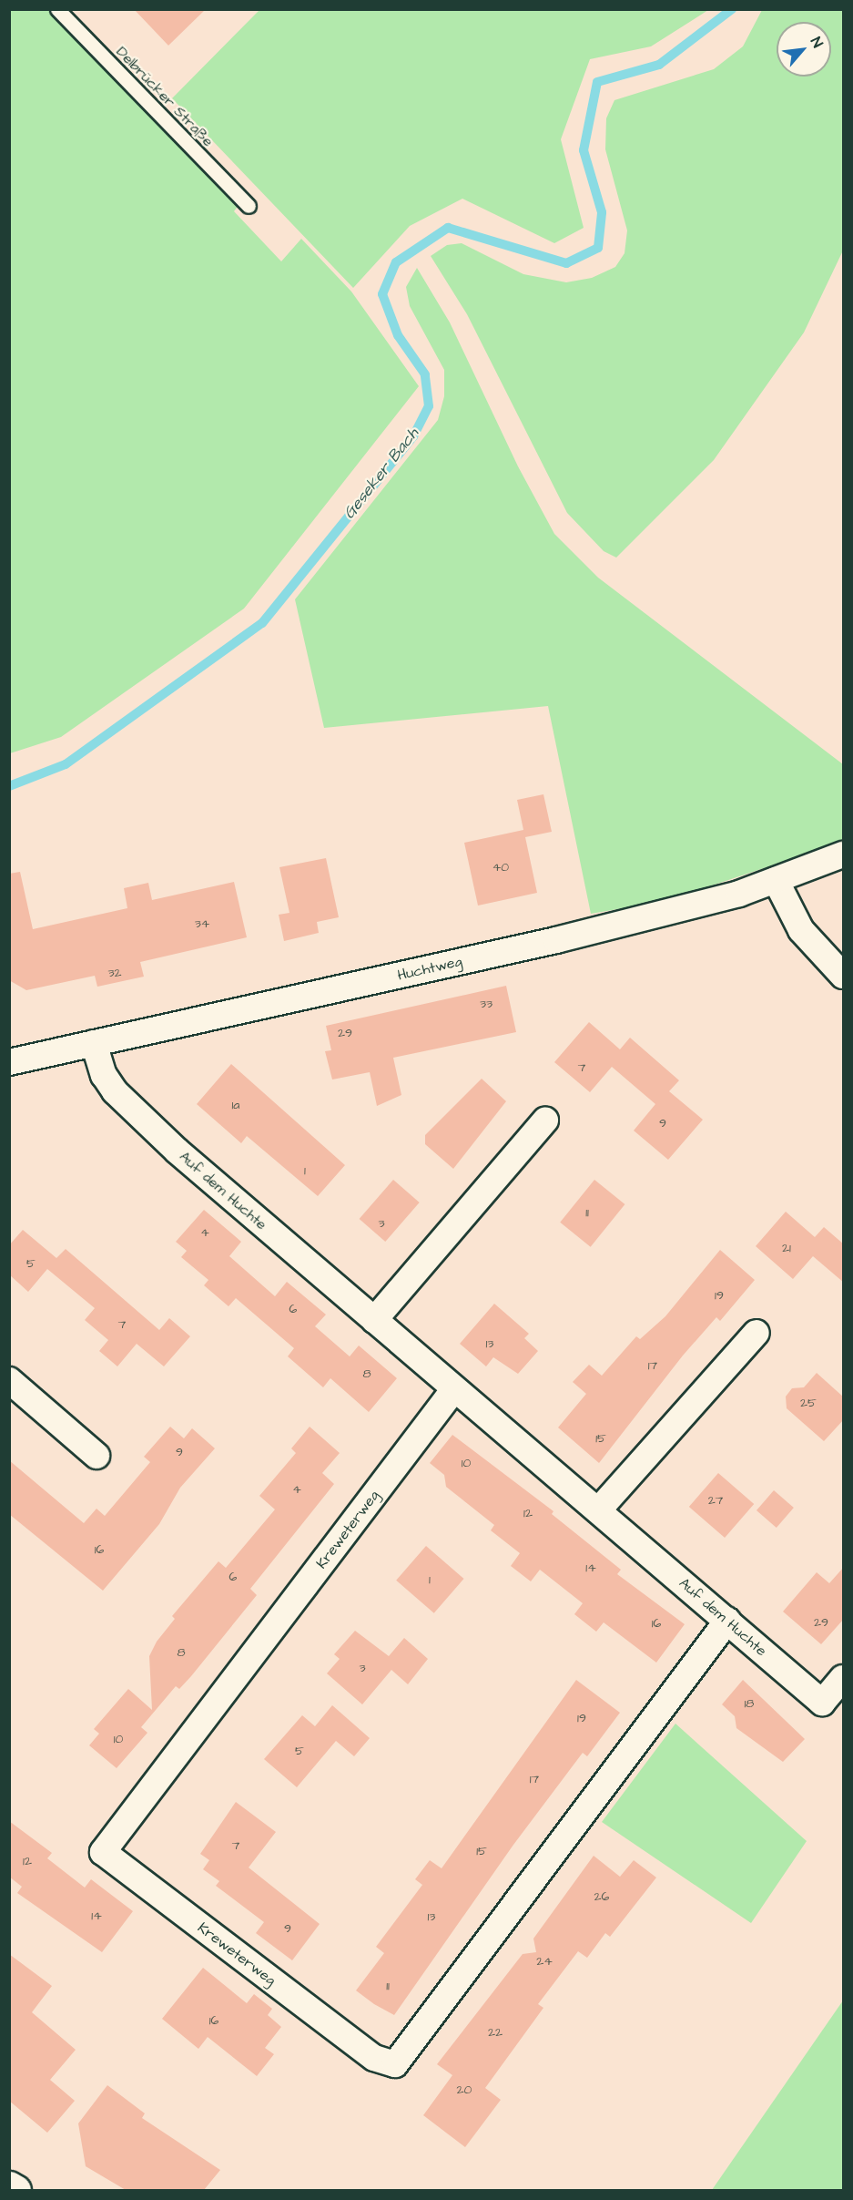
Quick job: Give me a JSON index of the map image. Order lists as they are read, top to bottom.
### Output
{
  "streets": {
    "street": ["Huchtweg", "Auf dem Huchte", "Kreweterweg"],
    "lane": ["Delbrücker Straße"]
  },
  "crossings": [
    ["Huchtweg", "Auf dem Huchte"],
    ["Auf dem Huchte", "Kreweterweg"]
  ],
  "water": ["Geseker Bach"],
  "house_numbers": [
    "40",
    "34",
    "32",
    "33",
    "29",
    "7",
    "1a",
    "9",
    "1",
    "11",
    "3",
    "4",
    "21",
    "5",
    "19",
    "6",
    "7",
    "13",
    "17",
    "8",
    "25",
    "15",
    "9",
    "10",
    "4",
    "27",
    "12",
    "16",
    "14",
    "6",
    "1",
    "29",
    "16",
    "8",
    "3",
    "18",
    "19",
    "10",
    "5",
    "17",
    "7",
    "15",
    "12",
    "26",
    "14",
    "13",
    "9",
    "24",
    "11",
    "16",
    "22",
    "20"
  ],
  "north": "top right"
}
